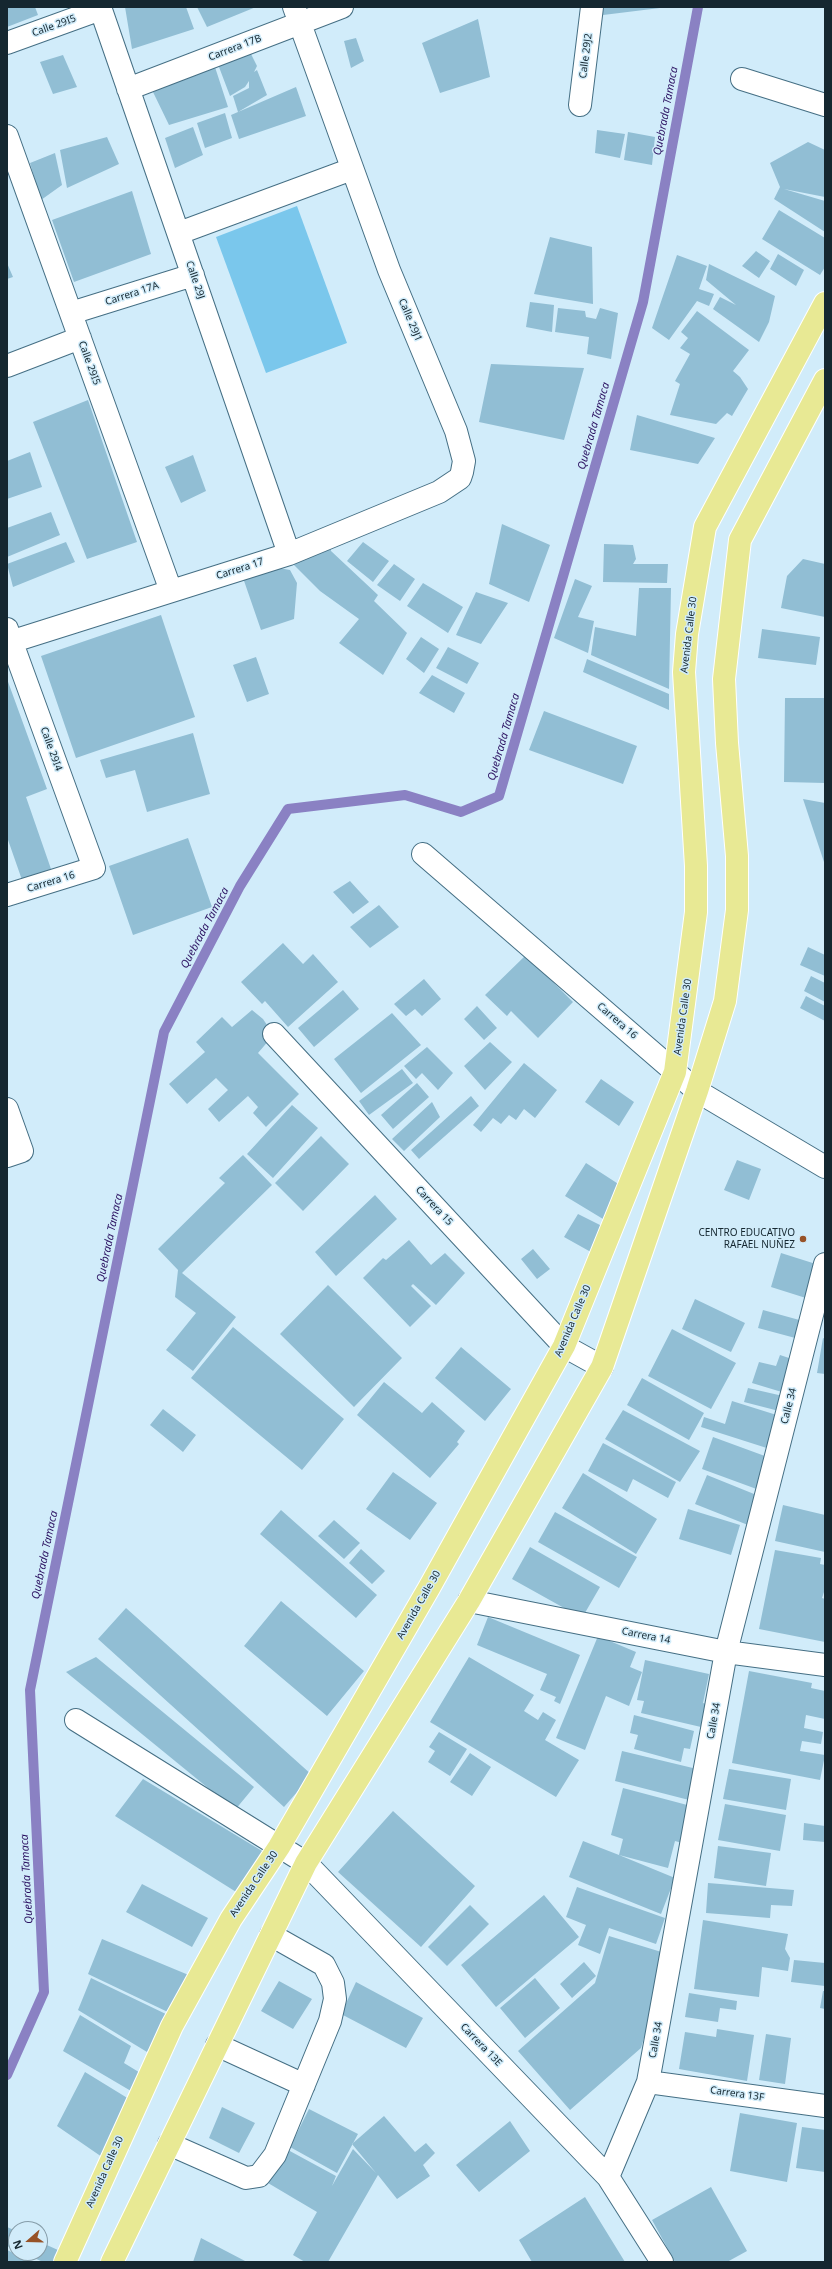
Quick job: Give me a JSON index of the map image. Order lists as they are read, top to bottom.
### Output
{
  "streets": {
    "main road": ["Avenida Calle 30"],
    "street": [
      "Calle 29I5",
      "Carrera 17B",
      "Calle 29J2",
      "Calle 29J",
      "Carrera 17A",
      "Calle 29J1",
      "Carrera 17",
      "Calle 29I4",
      "Carrera 16",
      "Carrera 15",
      "Calle 34",
      "Carrera 14",
      "Carrera 13E",
      "Carrera 13F"
    ]
  },
  "crossings": [
    ["Calle 29I5", "Calle 29J"],
    ["Calle 29I5", "Carrera 17A"],
    ["Calle 29I5", "Carrera 17"],
    ["Carrera 17B", "Calle 29J"],
    ["Carrera 17B", "Calle 29J1"],
    ["Calle 29J", "Carrera 17A"],
    ["Calle 29J", "Carrera 17"],
    ["Calle 29J1", "Carrera 17"],
    ["Carrera 17", "Calle 29I4"],
    ["Avenida Calle 30", "Carrera 16"],
    ["Avenida Calle 30", "Carrera 15"],
    ["Avenida Calle 30", "Carrera 13E"],
    ["Calle 29I4", "Carrera 16"],
    ["Calle 34", "Carrera 14"],
    ["Calle 34", "Carrera 13E"],
    ["Calle 34", "Carrera 13F"]
  ],
  "water": ["Quebrada Tamaca"],
  "places": ["CENTRO EDUCATIVO RAFAEL NUÑEZ"],
  "north": "left"
}
